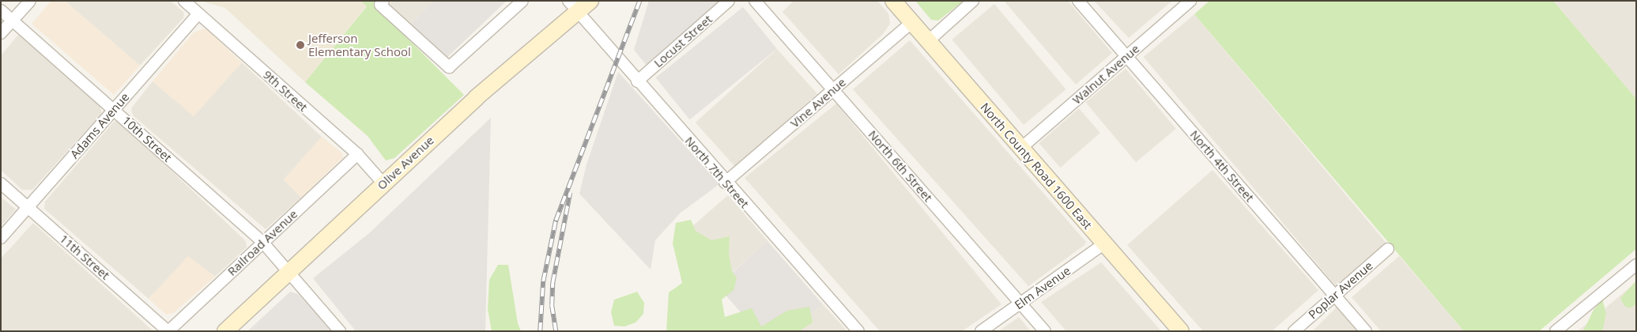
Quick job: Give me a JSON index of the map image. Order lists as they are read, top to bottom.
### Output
{
  "streets": {
    "main road": ["Olive Avenue", "North County Road 1600 East"],
    "street": [
      "Locust Street",
      "Walnut Avenue",
      "9th Street",
      "Vine Avenue",
      "Adams Avenue",
      "10th Street",
      "North 6th Street",
      "North 4th Street",
      "North 7th Street",
      "Railroad Avenue",
      "11th Street",
      "Elm Avenue",
      "Poplar Avenue"
    ]
  },
  "crossings": [
    ["Locust Street", "North 7th Street"],
    ["Walnut Avenue", "North County Road 1600 East"],
    ["Walnut Avenue", "North 4th Street"],
    ["9th Street", "Adams Avenue"],
    ["9th Street", "Olive Avenue"],
    ["9th Street", "Railroad Avenue"],
    ["Vine Avenue", "North 6th Street"],
    ["Vine Avenue", "North County Road 1600 East"],
    ["Vine Avenue", "North 7th Street"],
    ["Adams Avenue", "10th Street"],
    ["Adams Avenue", "11th Street"],
    ["10th Street", "Olive Avenue"],
    ["10th Street", "Railroad Avenue"],
    ["Olive Avenue", "North 7th Street"],
    ["North 6th Street", "Elm Avenue"],
    ["North County Road 1600 East", "Elm Avenue"],
    ["North 4th Street", "Poplar Avenue"],
    ["Railroad Avenue", "11th Street"]
  ],
  "places": ["Jefferson Elementary School"]
}
